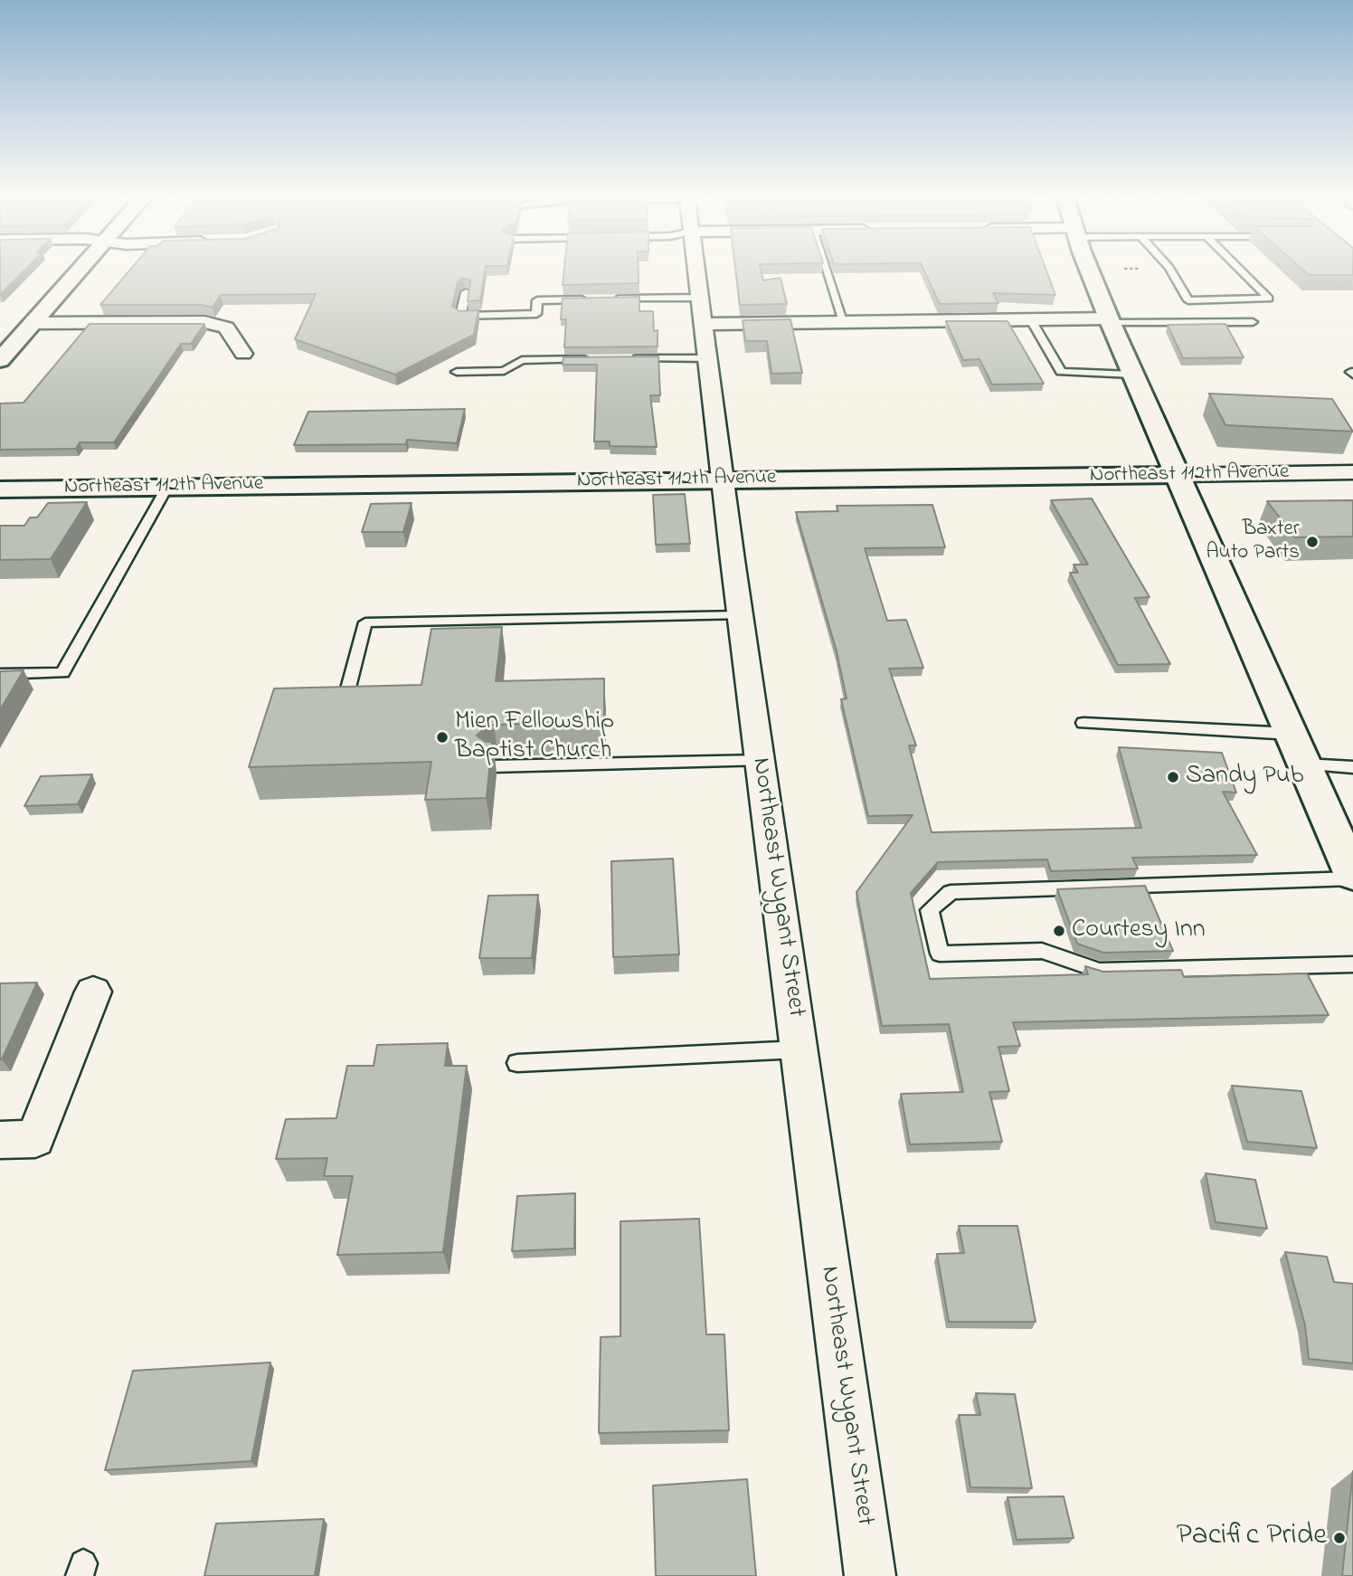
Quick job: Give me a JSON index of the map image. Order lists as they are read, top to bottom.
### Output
{
  "streets": {
    "street": ["Northeast 112th Avenue", "Northeast Wygant Street"]
  },
  "crossings": [
    ["Northeast 112th Avenue", "Northeast Wygant Street"]
  ],
  "places": [
    "Baxter Auto Parts",
    "Mien Fellowship Baptist Church",
    "Sandy Pub",
    "Courtesy Inn",
    "Pacific Pride"
  ]
}
